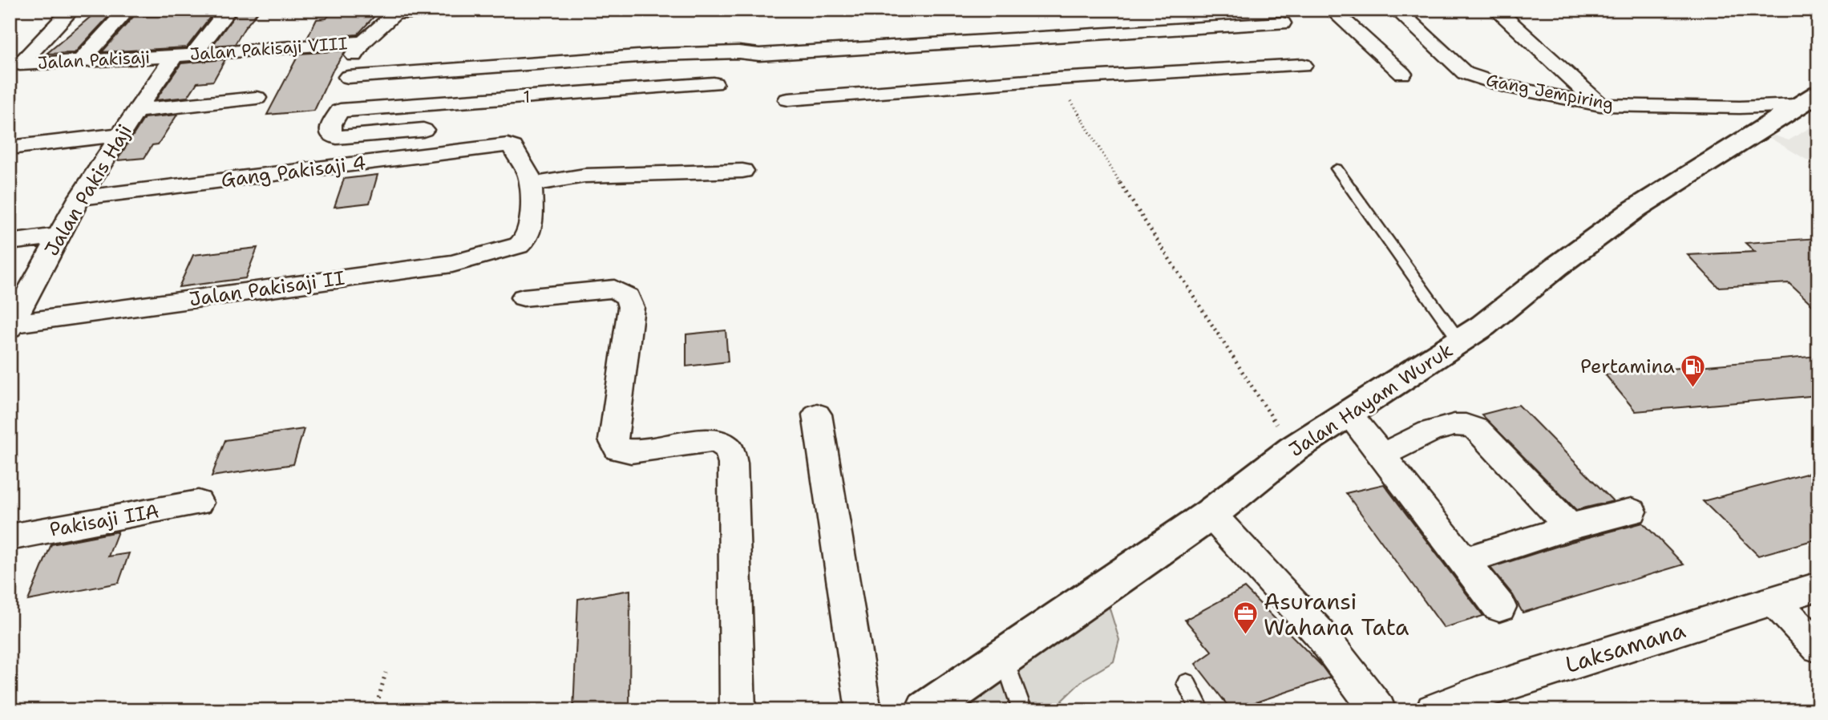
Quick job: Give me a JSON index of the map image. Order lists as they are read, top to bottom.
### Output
{
  "streets": {
    "main road": ["Jalan Hayam Wuruk"],
    "street": [
      "Jalan Pakisaji VIII",
      "Jalan Pakisaji",
      "Gang Jempiring",
      "1",
      "Gang Pakisaji 4",
      "Jalan Pakis Haji",
      "Jalan Pakisaji II",
      "Pakisaji IIA",
      "Laksamana"
    ]
  },
  "crossings": [
    ["Jalan Pakisaji VIII", "Jalan Pakisaji"],
    ["Jalan Pakisaji VIII", "Jalan Pakis Haji"],
    ["Jalan Pakisaji", "Jalan Pakis Haji"],
    ["Gang Jempiring", "Jalan Hayam Wuruk"],
    ["Gang Pakisaji 4", "Jalan Pakis Haji"],
    ["Gang Pakisaji 4", "Jalan Pakisaji II"],
    ["Jalan Pakis Haji", "Jalan Pakisaji II"]
  ],
  "places": {
    "fuel station": ["Pertamina"],
    "office": ["Asuransi Wahana Tata"]
  }
}
